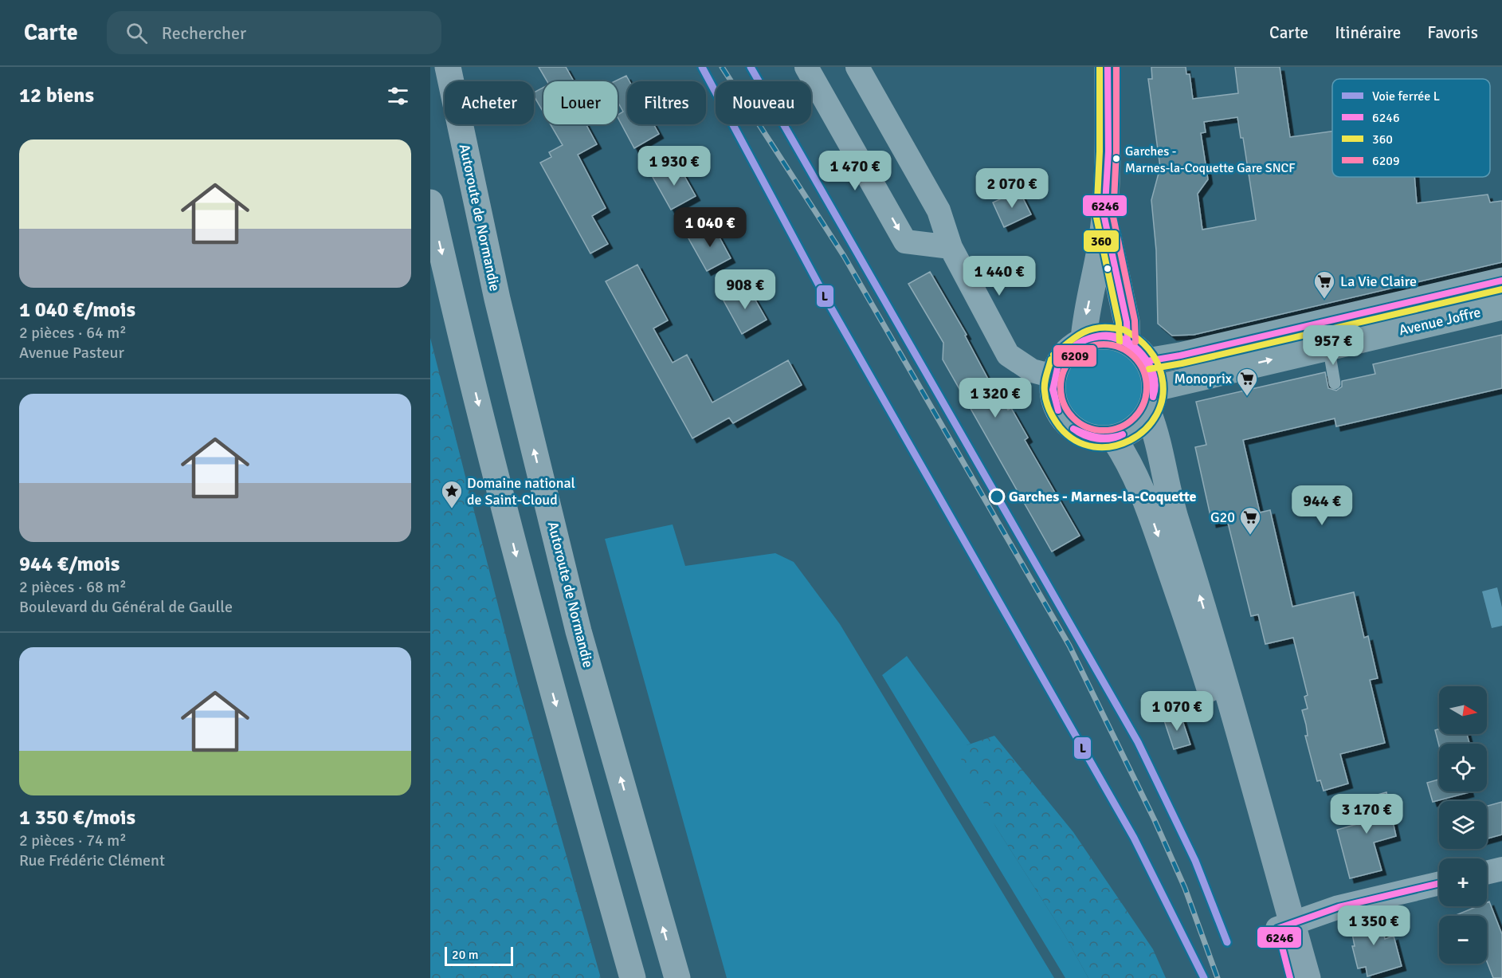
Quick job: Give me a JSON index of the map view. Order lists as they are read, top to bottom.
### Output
{
  "streets": {
    "highway": ["Autoroute de Normandie"],
    "street": ["Avenue Joffre"]
  },
  "places": {
    "other": ["Garches - Marnes-la-Coquette Gare SNCF", "Garches - Marnes-la-Coquette"],
    "supermarket": ["La Vie Claire", "Monoprix", "G20"],
    "place": ["Domaine national de Saint-Cloud"]
  },
  "lines": [
    "rail line L",
    "transit line 6246",
    "transit line 360",
    "transit line 6209"
  ],
  "legend": [
    "Voie ferrée L",
    "6246",
    "360",
    "6209"
  ],
  "scale_bar": "20 m",
  "north": "right",
  "page": {
    "header": "Carte",
    "search": "Rechercher",
    "nav": ["Carte", "Itinéraire", "Favoris"],
    "heading": "12 biens",
    "chip": [
      "Acheter",
      "Louer",
      "Filtres",
      "Nouveau"
    ],
    "list": [
      {
        "name": "1 040 €/mois",
        "note": "2 pièces · 64 m² · Avenue Pasteur"
      },
      {
        "name": "944 €/mois",
        "note": "2 pièces · 68 m² · Boulevard du Général de Gaulle"
      },
      {
        "name": "1 350 €/mois",
        "note": "2 pièces · 74 m² · Rue Frédéric Clément"
      }
    ],
    "price": [
      "1 930 €",
      "1 470 €",
      "2 070 €",
      "1 040 €",
      "1 440 €",
      "908 €",
      "957 €",
      "1 320 €",
      "944 €",
      "1 070 €",
      "3 170 €",
      "1 350 €"
    ],
    "map_buttons": ["+", "−"],
    "scale": "20 m"
  }
}
